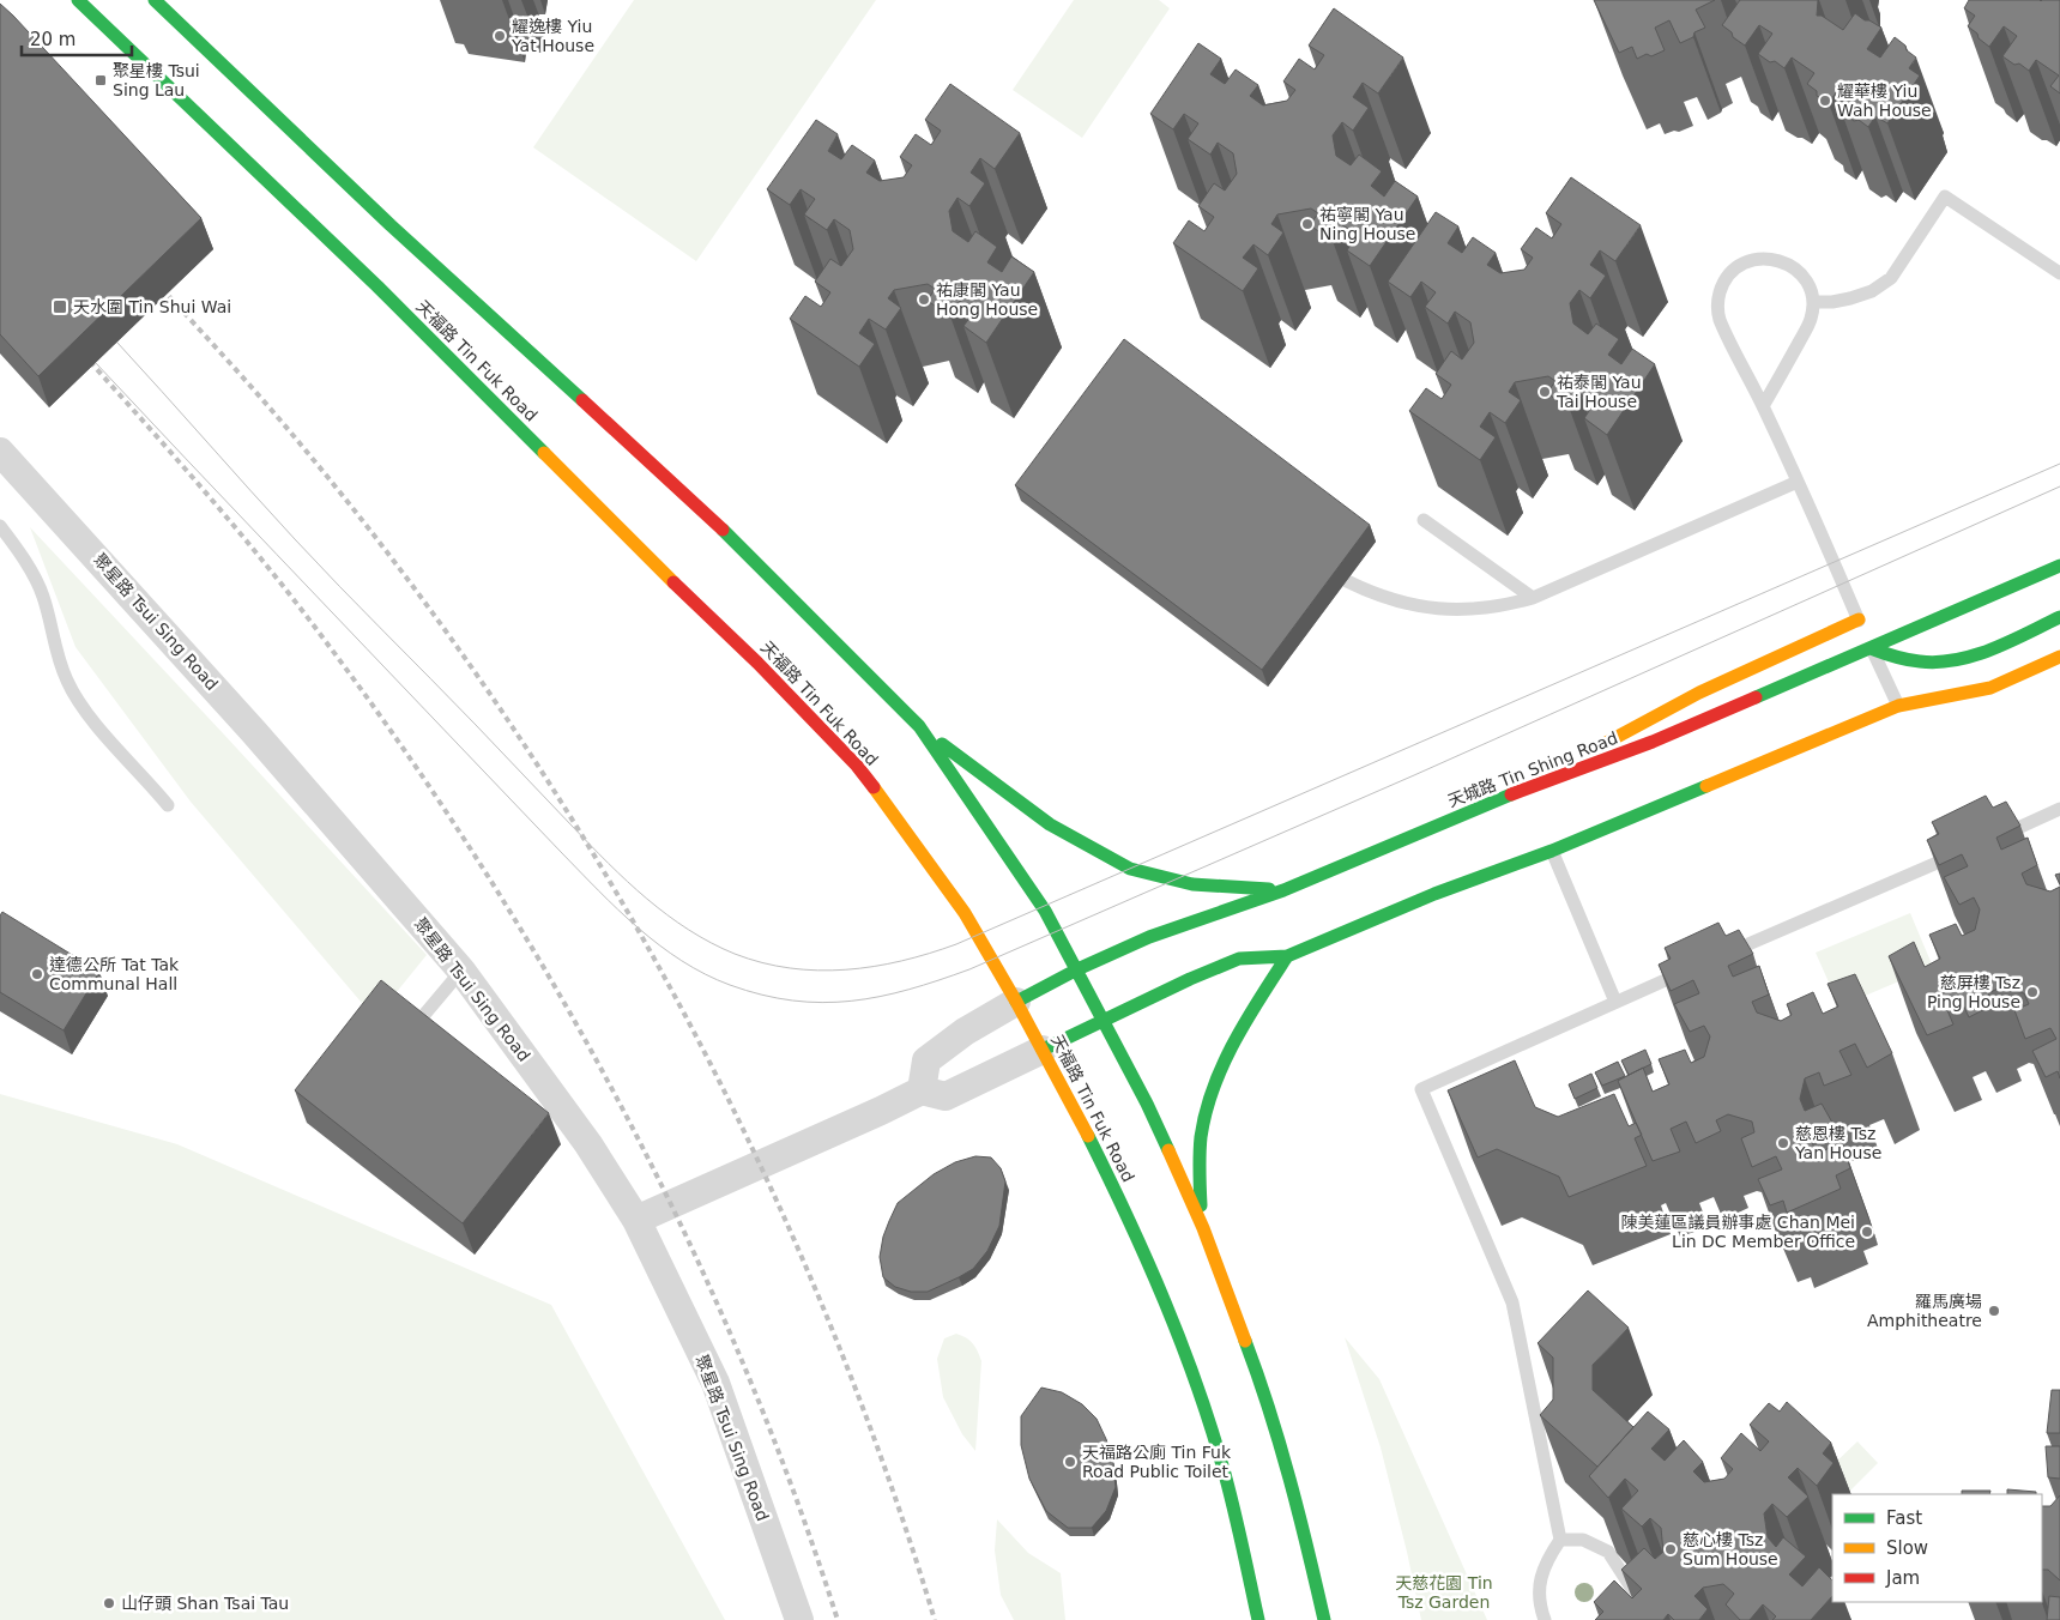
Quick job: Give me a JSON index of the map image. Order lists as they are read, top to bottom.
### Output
{
  "streets": {
    "main road": ["天福路 Tin Fuk Road", "天城路 Tin Shing Road"],
    "street": ["聚星路 Tsui Sing Road"]
  },
  "crossings": [
    ["天福路 Tin Fuk Road", "天城路 Tin Shing Road"]
  ],
  "parks": ["天慈花園 Tin Tsz Garden"],
  "places": {
    "other": [
      "耀逸樓 Yiu Yat House",
      "耀華樓 Yiu Wah House",
      "祐寧閣 Yau Ning House",
      "祐康閣 Yau Hong House",
      "祐泰閣 Yau Tai House",
      "達德公所 Tat Tak Communal Hall",
      "慈屏樓 Tsz Ping House",
      "慈恩樓 Tsz Yan House",
      "陳美蓮區議員辦事處 Chan Mei Lin DC Member Office",
      "羅馬廣場 Amphitheatre",
      "天福路公廁 Tin Fuk Road Public Toilet",
      "慈心樓 Tsz Sum House",
      "山仔頭 Shan Tsai Tau"
    ],
    "transit": ["聚星樓 Tsui Sing Lau", "天水圍 Tin Shui Wai"]
  },
  "legend": ["Fast", "Slow", "Jam"],
  "scale_bar": "20 m"
}
